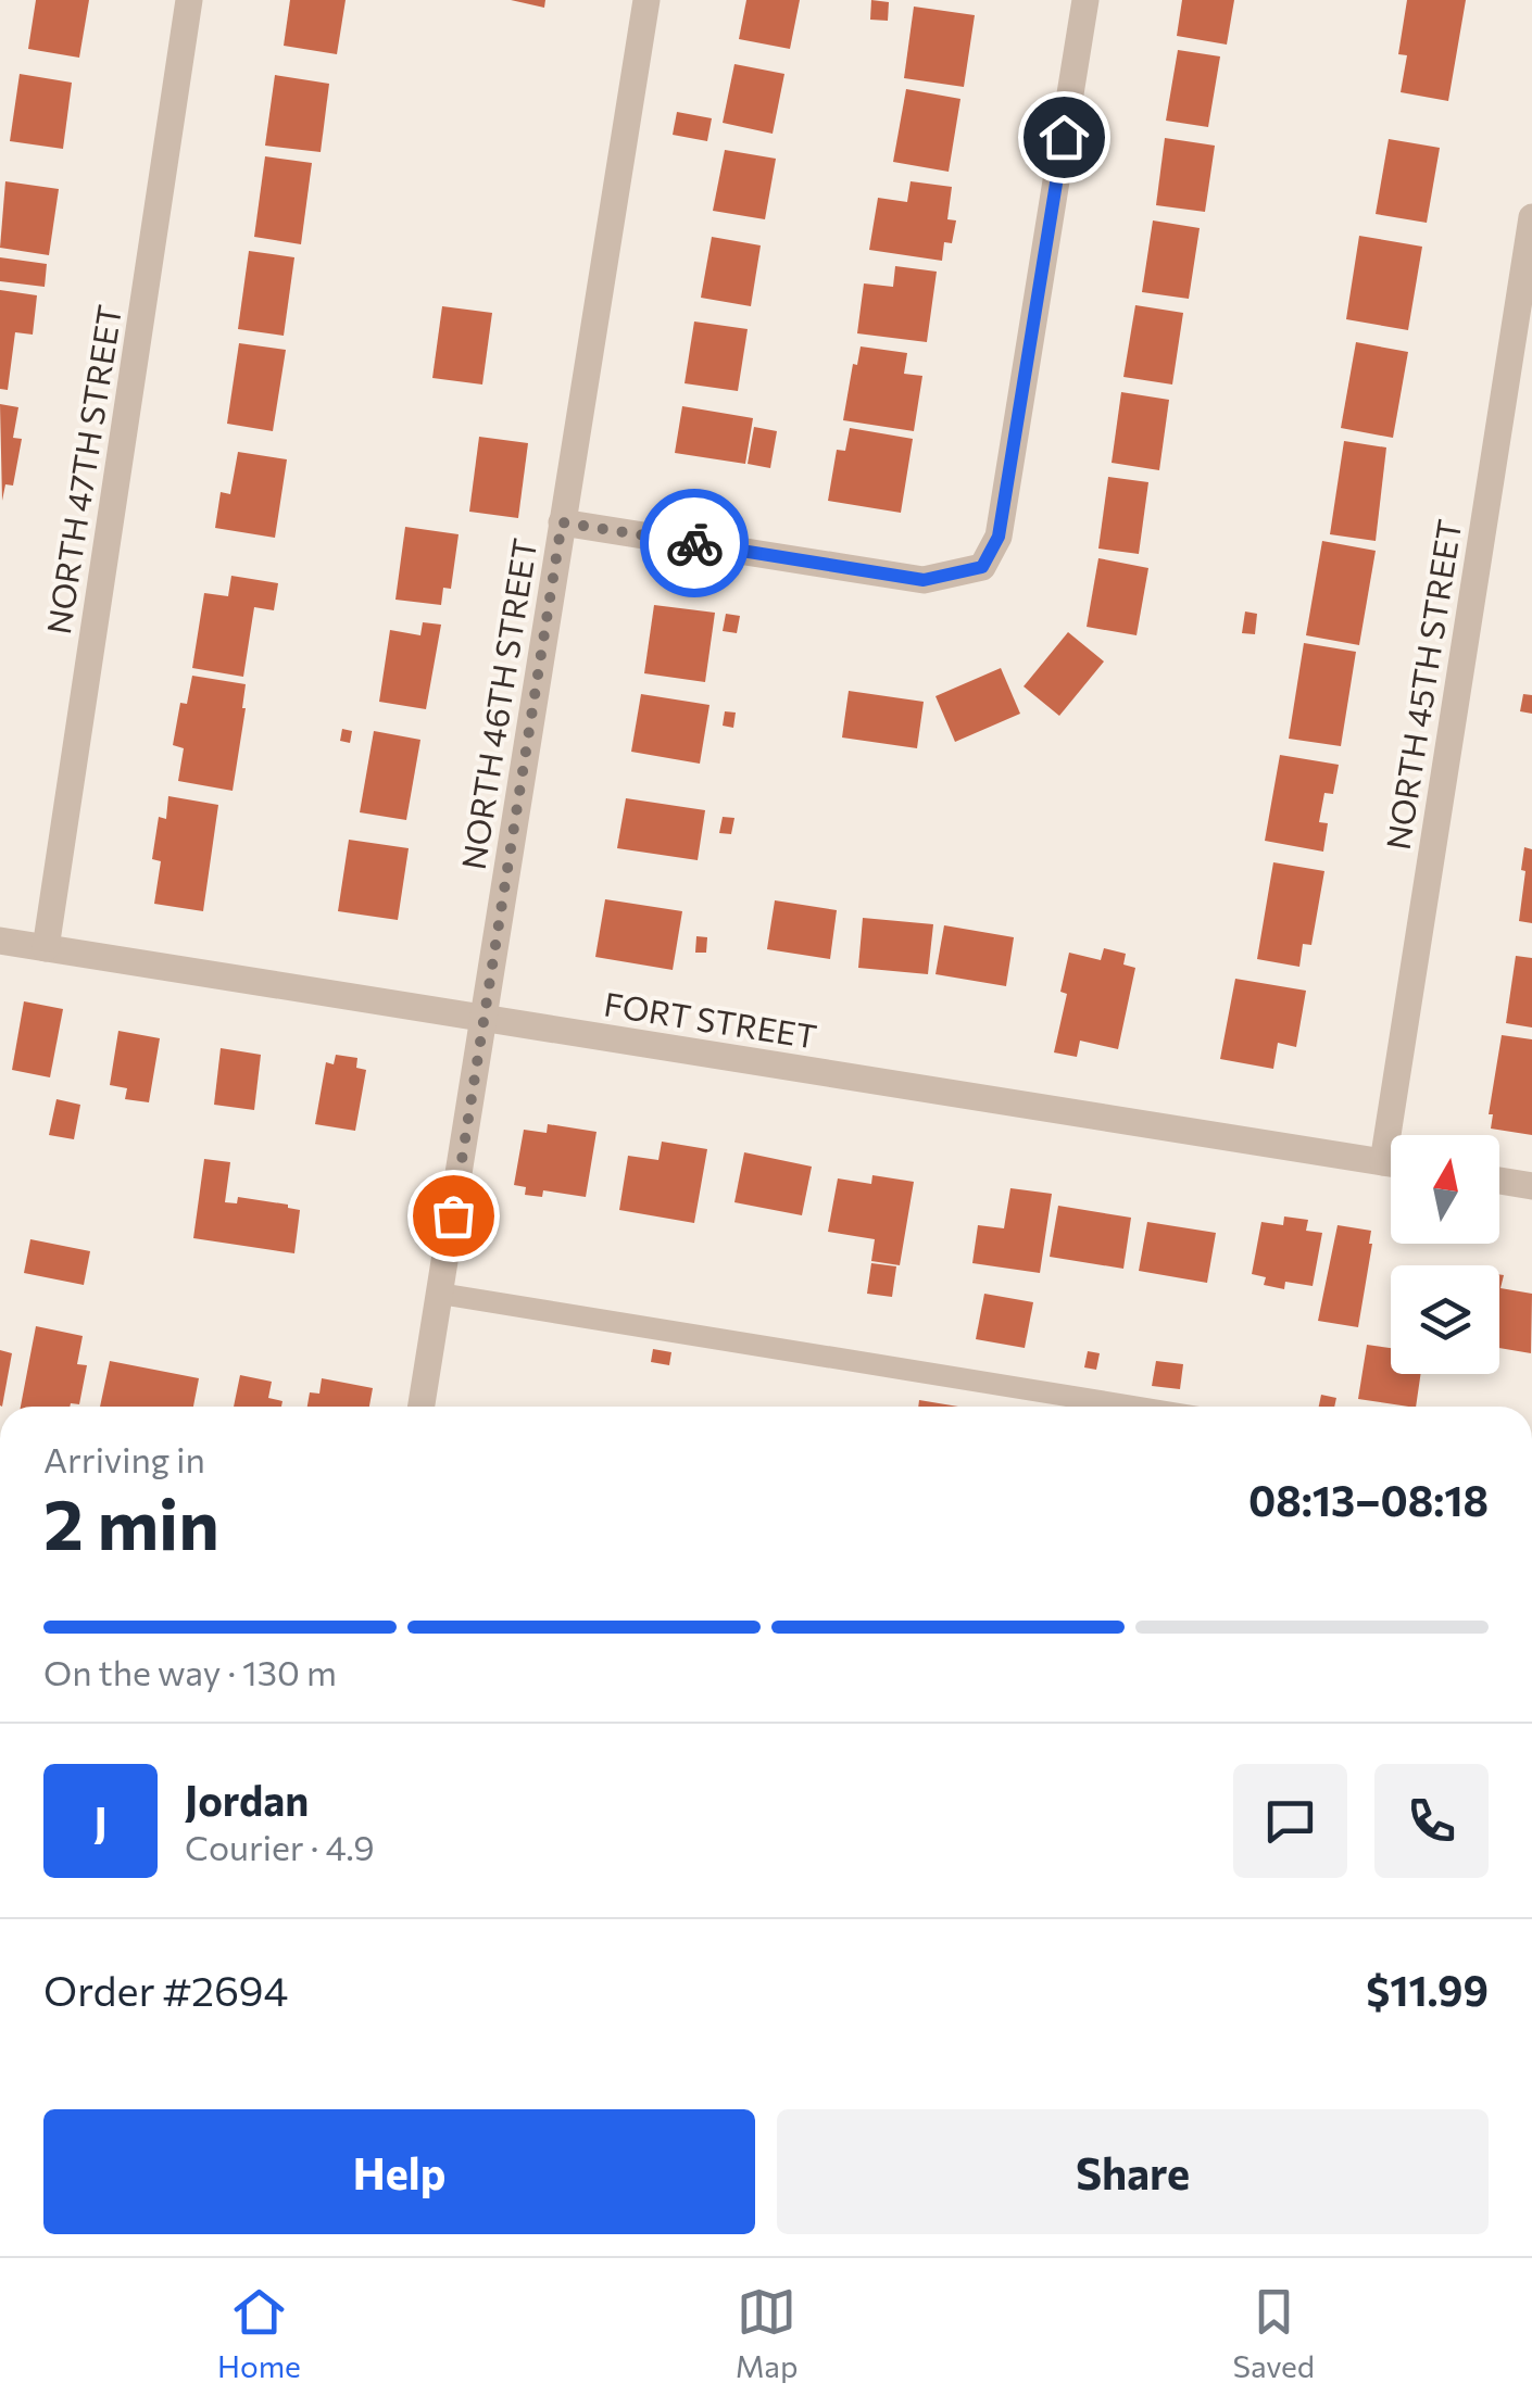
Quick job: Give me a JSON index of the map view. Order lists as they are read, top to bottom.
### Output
{
  "streets": {
    "street": [
      "NORTH 47TH STREET",
      "NORTH 45TH STREET",
      "NORTH 46TH STREET",
      "FORT STREET"
    ]
  },
  "crossings": [
    ["NORTH 47TH STREET", "FORT STREET"],
    ["NORTH 46TH STREET", "FORT STREET"]
  ],
  "north": "top",
  "page": {
    "heading": ["2 min", "Arriving in", "08:13–08:18"],
    "panel": [
      "Jordan",
      "Courier · 4.9",
      "Order #2694",
      "$11.99"
    ],
    "bar": "On the way · 130 m",
    "round": "J",
    "buttons": ["Help", "Share"],
    "tabs": ["Home", "Map", "Saved"]
  }
}
